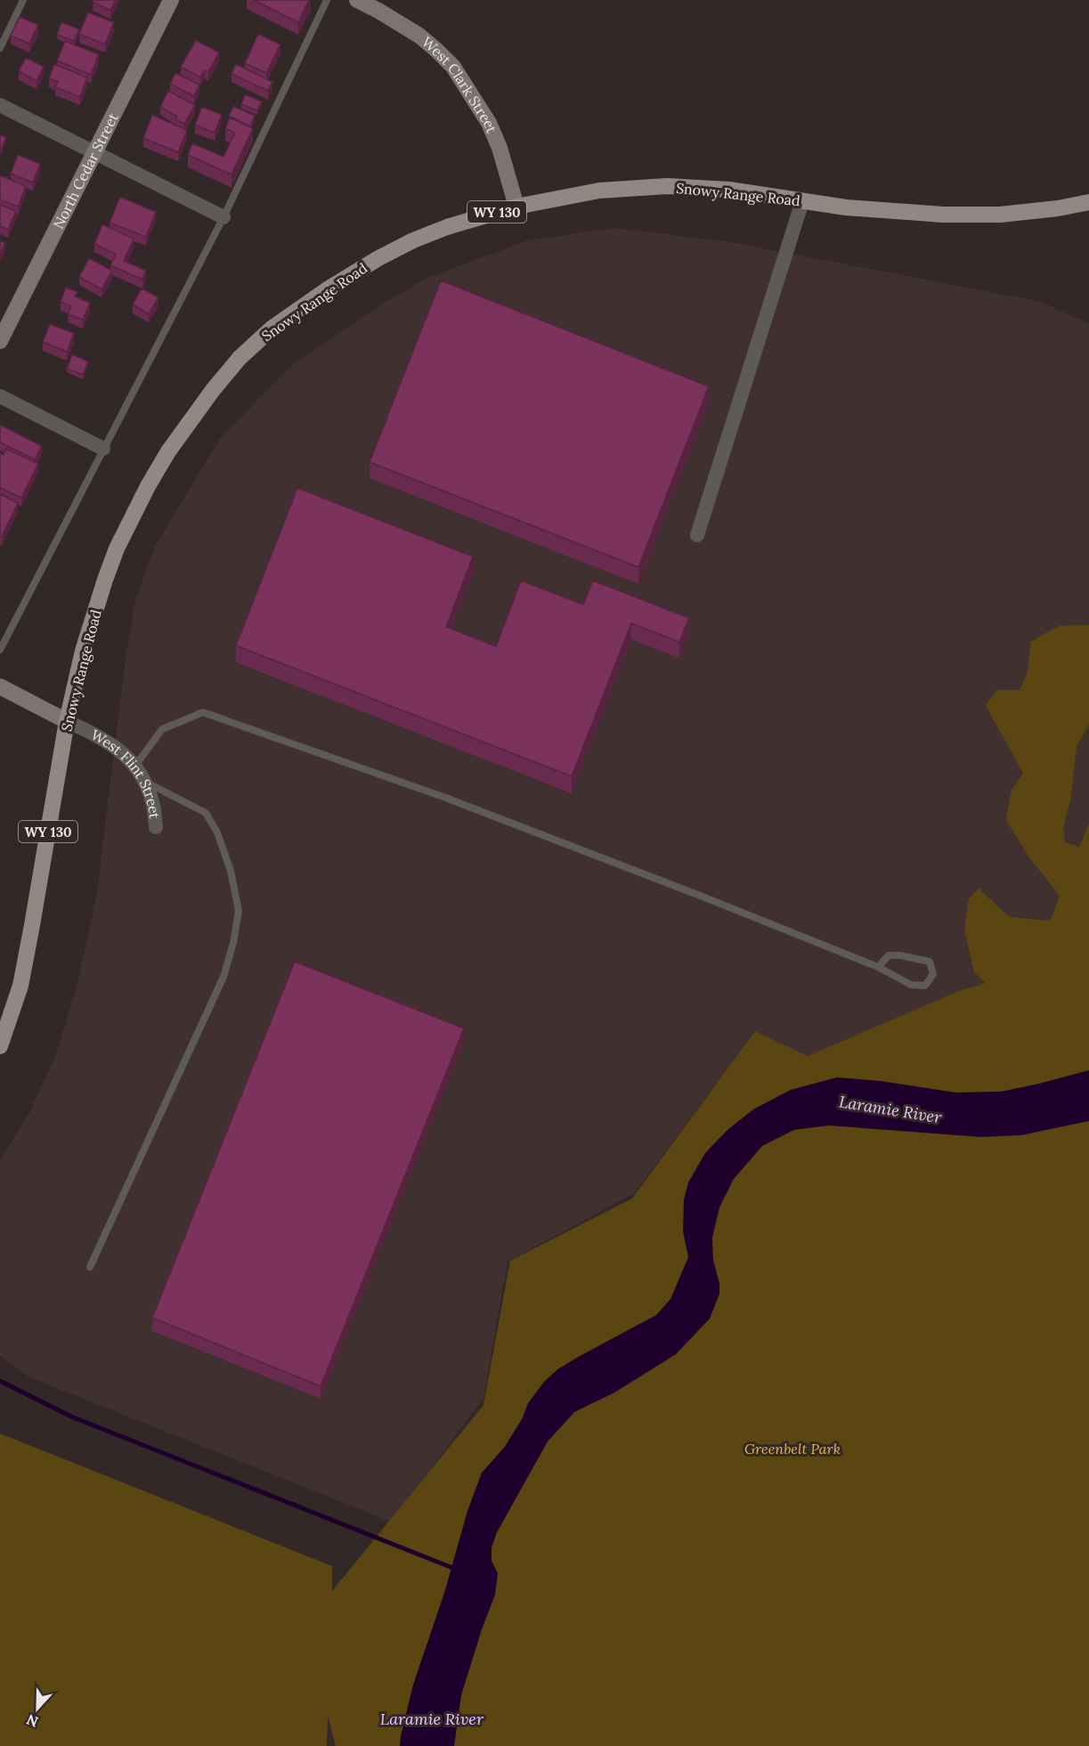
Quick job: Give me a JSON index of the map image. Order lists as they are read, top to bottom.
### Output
{
  "streets": {
    "main road": ["Snowy Range Road", "WY 130"],
    "street": ["West Clark Street", "North Cedar Street", "West Flint Street"]
  },
  "crossings": [
    ["West Clark Street", "Snowy Range Road"],
    ["Snowy Range Road", "West Flint Street"]
  ],
  "water": ["Laramie River"],
  "parks": ["Greenbelt Park"],
  "north": "bottom"
}
